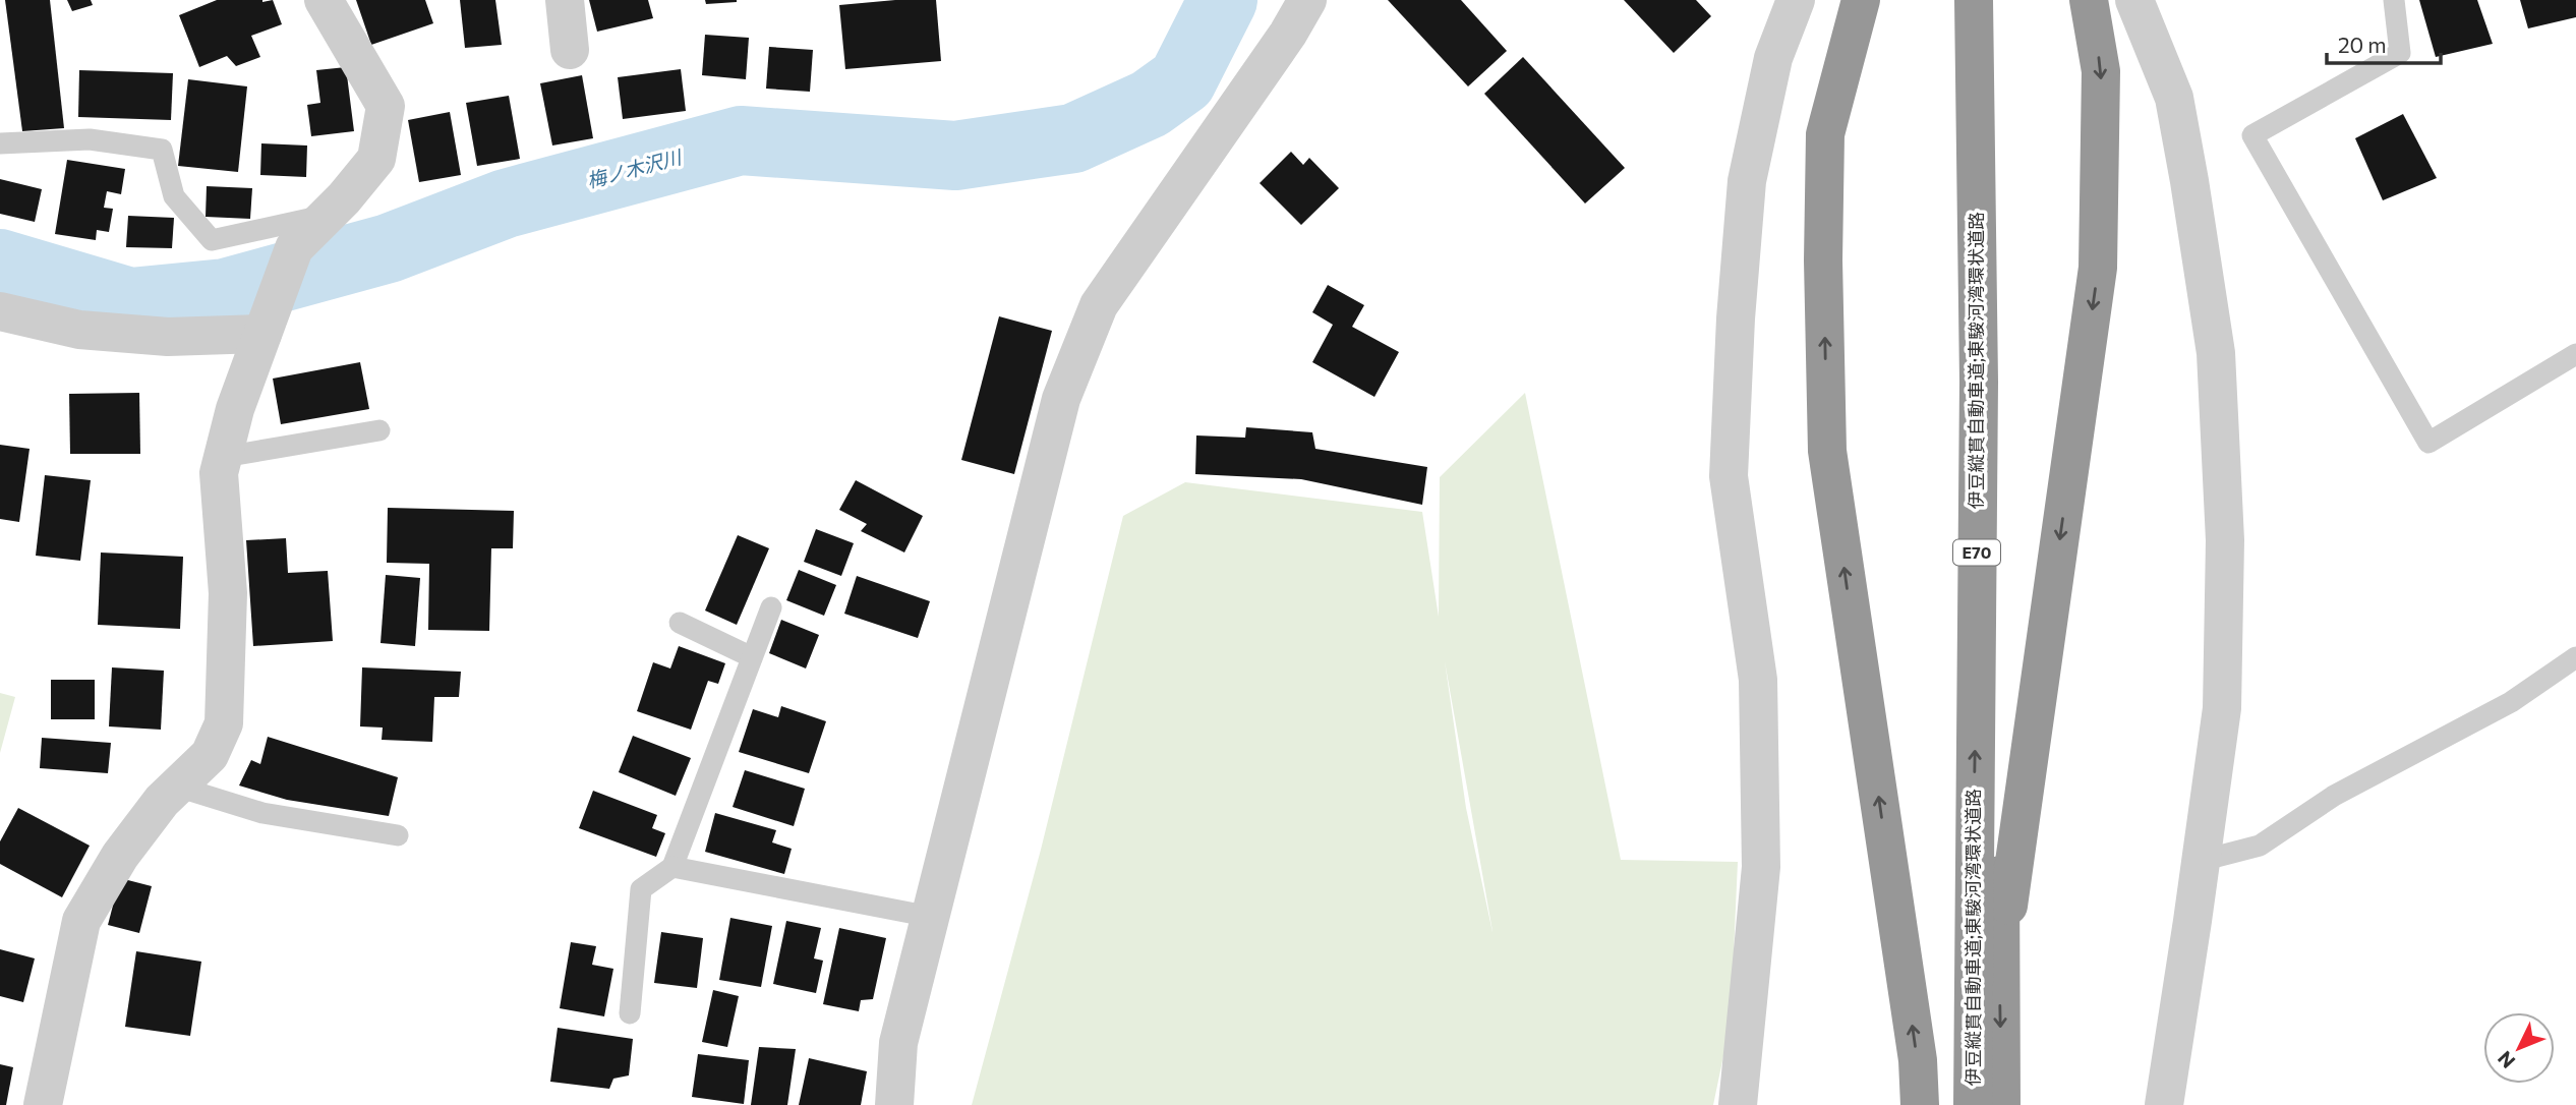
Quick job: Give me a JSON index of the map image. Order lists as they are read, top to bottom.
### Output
{
  "streets": {
    "highway": ["伊豆縦貫自動車道;東駿河湾環状道路", "E70"]
  },
  "water": ["梅ノ木沢川"],
  "scale_bar": "20 m",
  "north": "bottom left"
}
